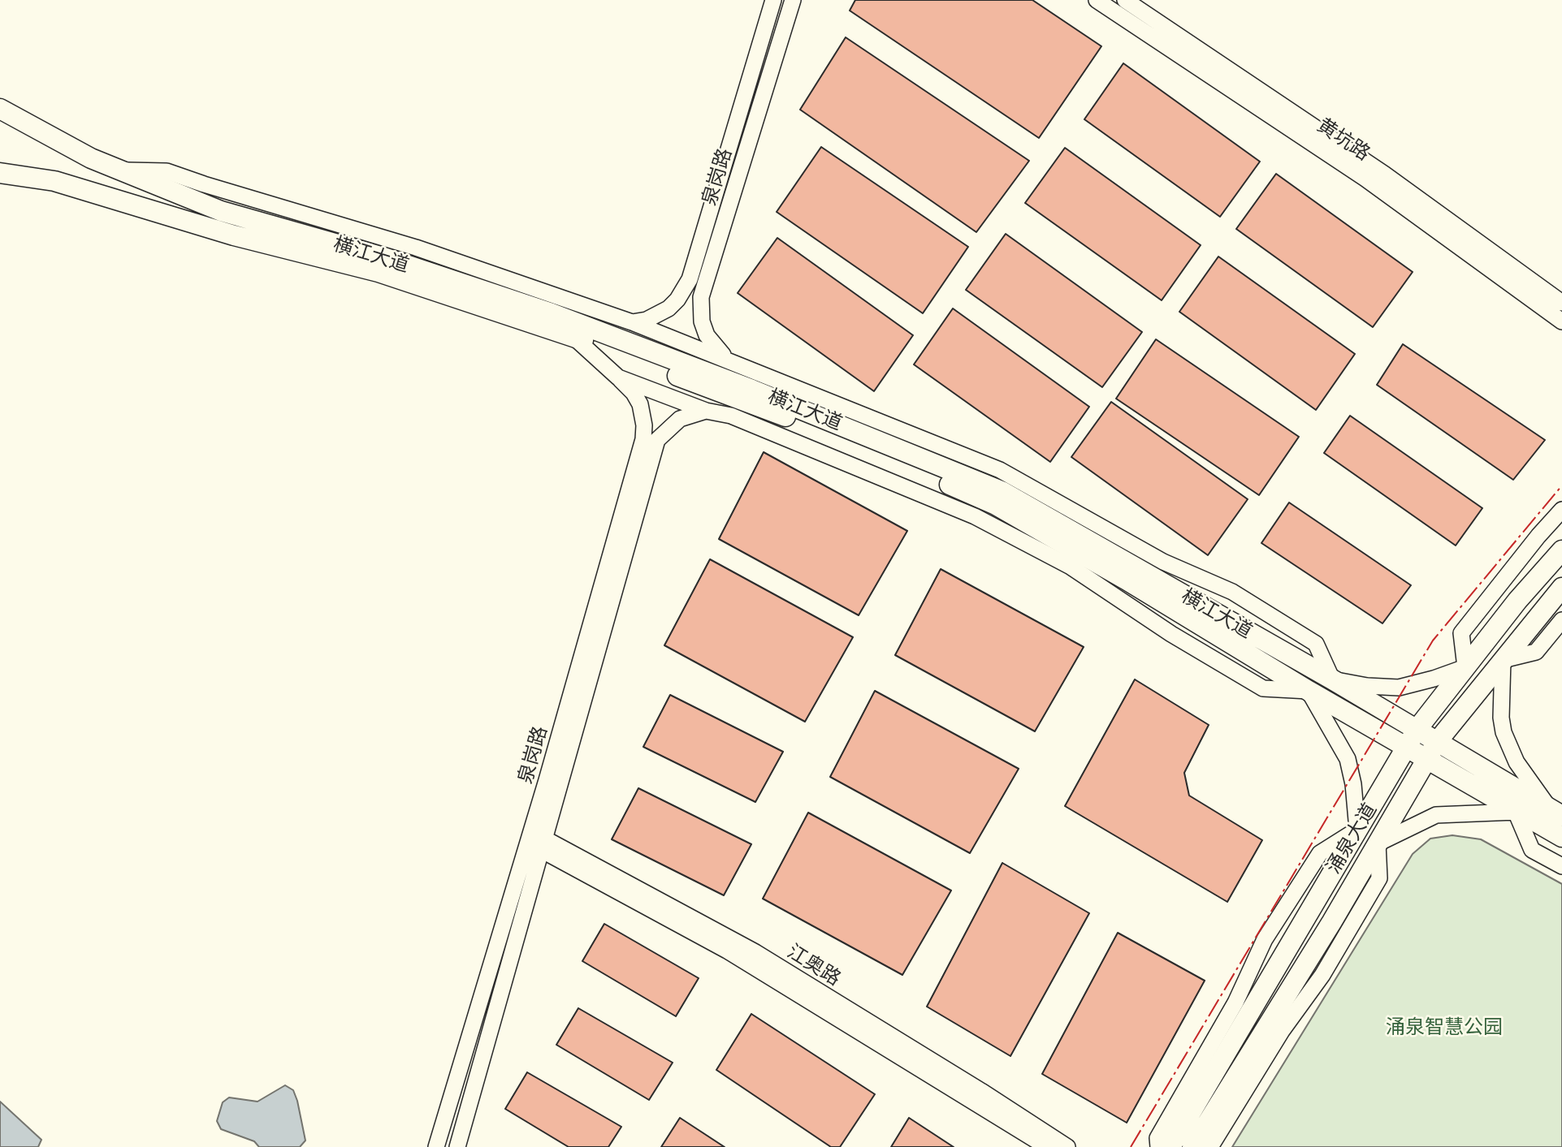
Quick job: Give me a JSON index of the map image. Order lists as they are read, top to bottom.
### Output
{
  "streets": {
    "main road": ["横江大道", "涌泉大道"],
    "street": ["黄坑路", "泉岗路", "江奥路"]
  },
  "crossings": [
    ["泉岗路", "横江大道"],
    ["泉岗路", "江奥路"],
    ["横江大道", "涌泉大道"]
  ],
  "parks": ["涌泉智慧公园"]
}
